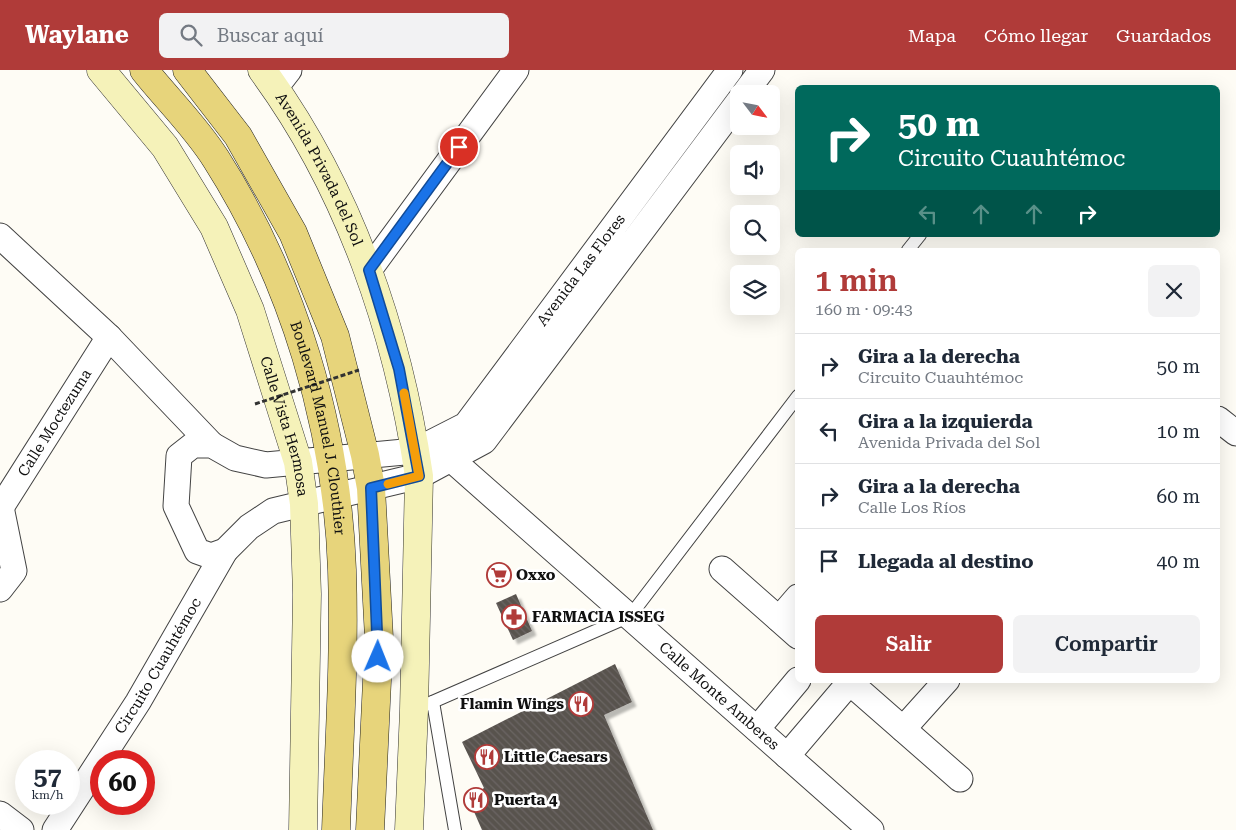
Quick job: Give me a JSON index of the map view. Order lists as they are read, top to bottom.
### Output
{
  "streets": {
    "main road": ["Boulevard Manuel J. Clouthier"],
    "street": [
      "Avenida Privada del Sol",
      "Avenida Las Flores",
      "Calle Moctezuma",
      "Calle Vista Hermosa",
      "Circuito Cuauhtémoc",
      "Calle Monte Amberes"
    ]
  },
  "crossings": [
    ["Avenida Privada del Sol", "Avenida Las Flores"],
    ["Avenida Privada del Sol", "Circuito Cuauhtémoc"],
    ["Avenida Privada del Sol", "Calle Monte Amberes"],
    ["Avenida Las Flores", "Circuito Cuauhtémoc"],
    ["Avenida Las Flores", "Calle Monte Amberes"],
    ["Calle Vista Hermosa", "Circuito Cuauhtémoc"],
    ["Boulevard Manuel J. Clouthier", "Circuito Cuauhtémoc"],
    ["Circuito Cuauhtémoc", "Calle Monte Amberes"]
  ],
  "places": {
    "supermarket": ["Oxxo"],
    "pharmacy": ["FARMACIA ISSEG"],
    "restaurant": ["Flamin Wings", "Little Caesars", "Puerta 4"]
  },
  "north": "bottom right",
  "page": {
    "header": "Waylane",
    "search": "Buscar aquí",
    "nav": ["Mapa", "Cómo llegar", "Guardados"],
    "turn": ["50 m", "Circuito Cuauhtémoc"],
    "heading": ["1 min", "160 m · 09:43"],
    "list": [
      {
        "name": "Gira a la derecha",
        "note": "Circuito Cuauhtémoc",
        "value": "50 m"
      },
      {
        "name": "Gira a la izquierda",
        "note": "Avenida Privada del Sol",
        "value": "10 m"
      },
      {
        "name": "Gira a la derecha",
        "note": "Calle Los Ríos",
        "value": "60 m"
      },
      {
        "name": "Llegada al destino",
        "value": "40 m"
      }
    ],
    "buttons": ["Salir", "Compartir"],
    "speed": "57 km/h",
    "limit": "60"
  }
}
